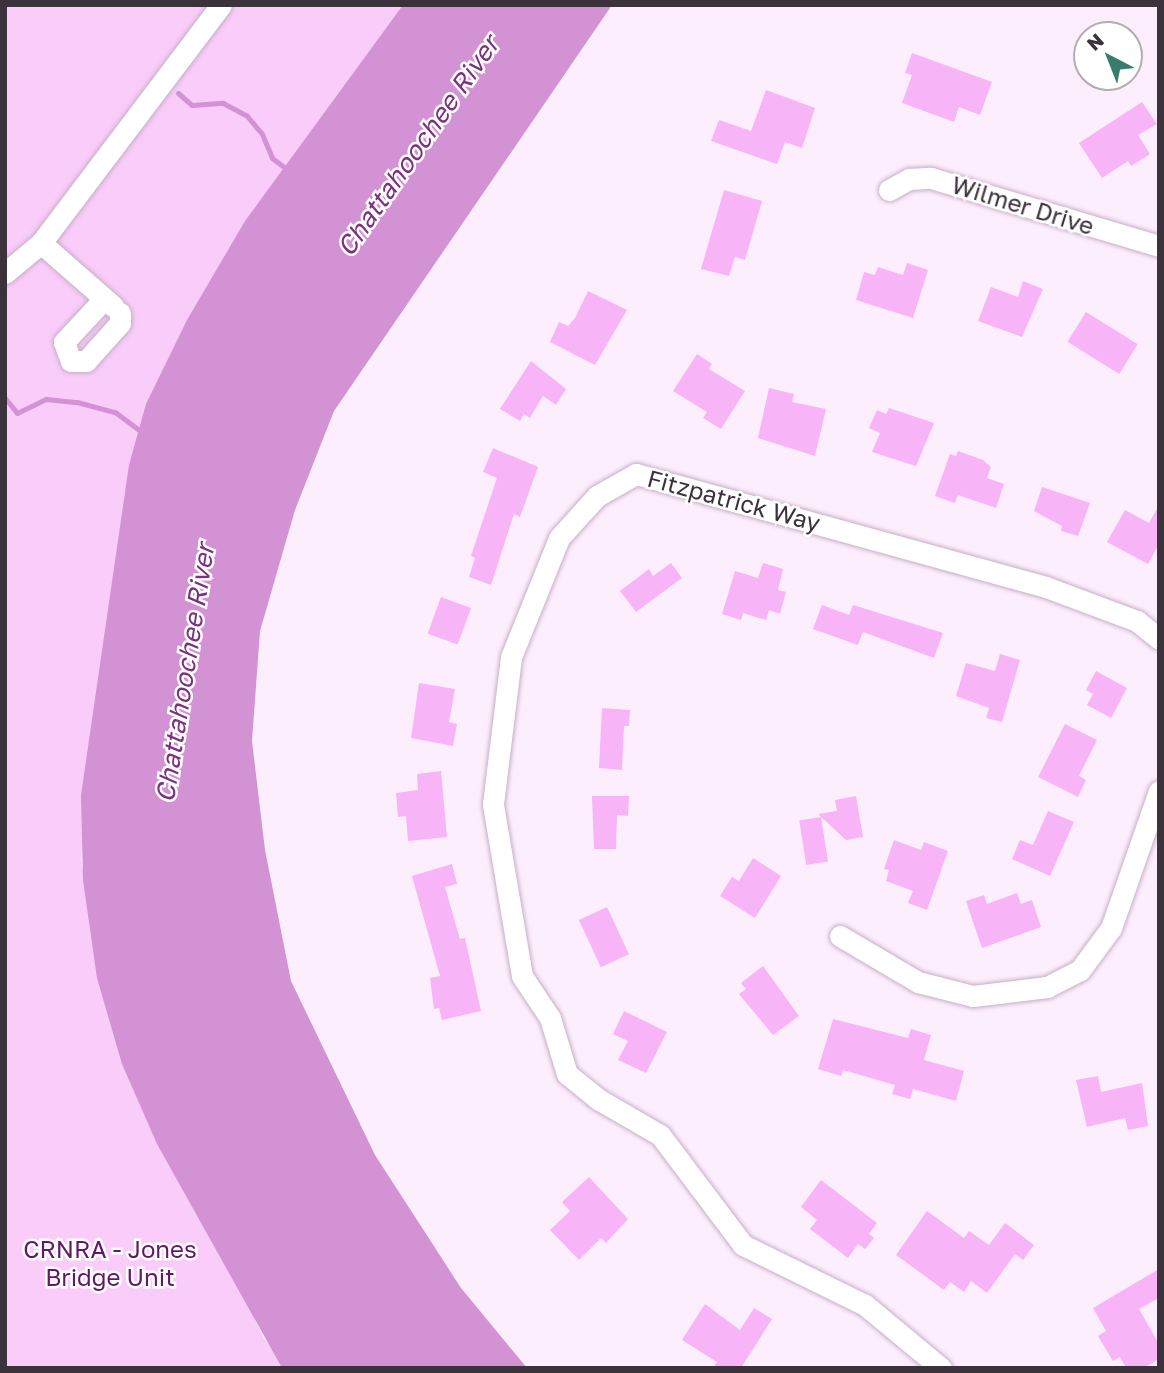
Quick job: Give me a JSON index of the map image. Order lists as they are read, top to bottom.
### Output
{
  "streets": {
    "street": ["Wilmer Drive", "Fitzpatrick Way"]
  },
  "water": ["Chattahoochee River"],
  "parks": ["CRNRA - Jones Bridge Unit"],
  "north": "top left"
}
